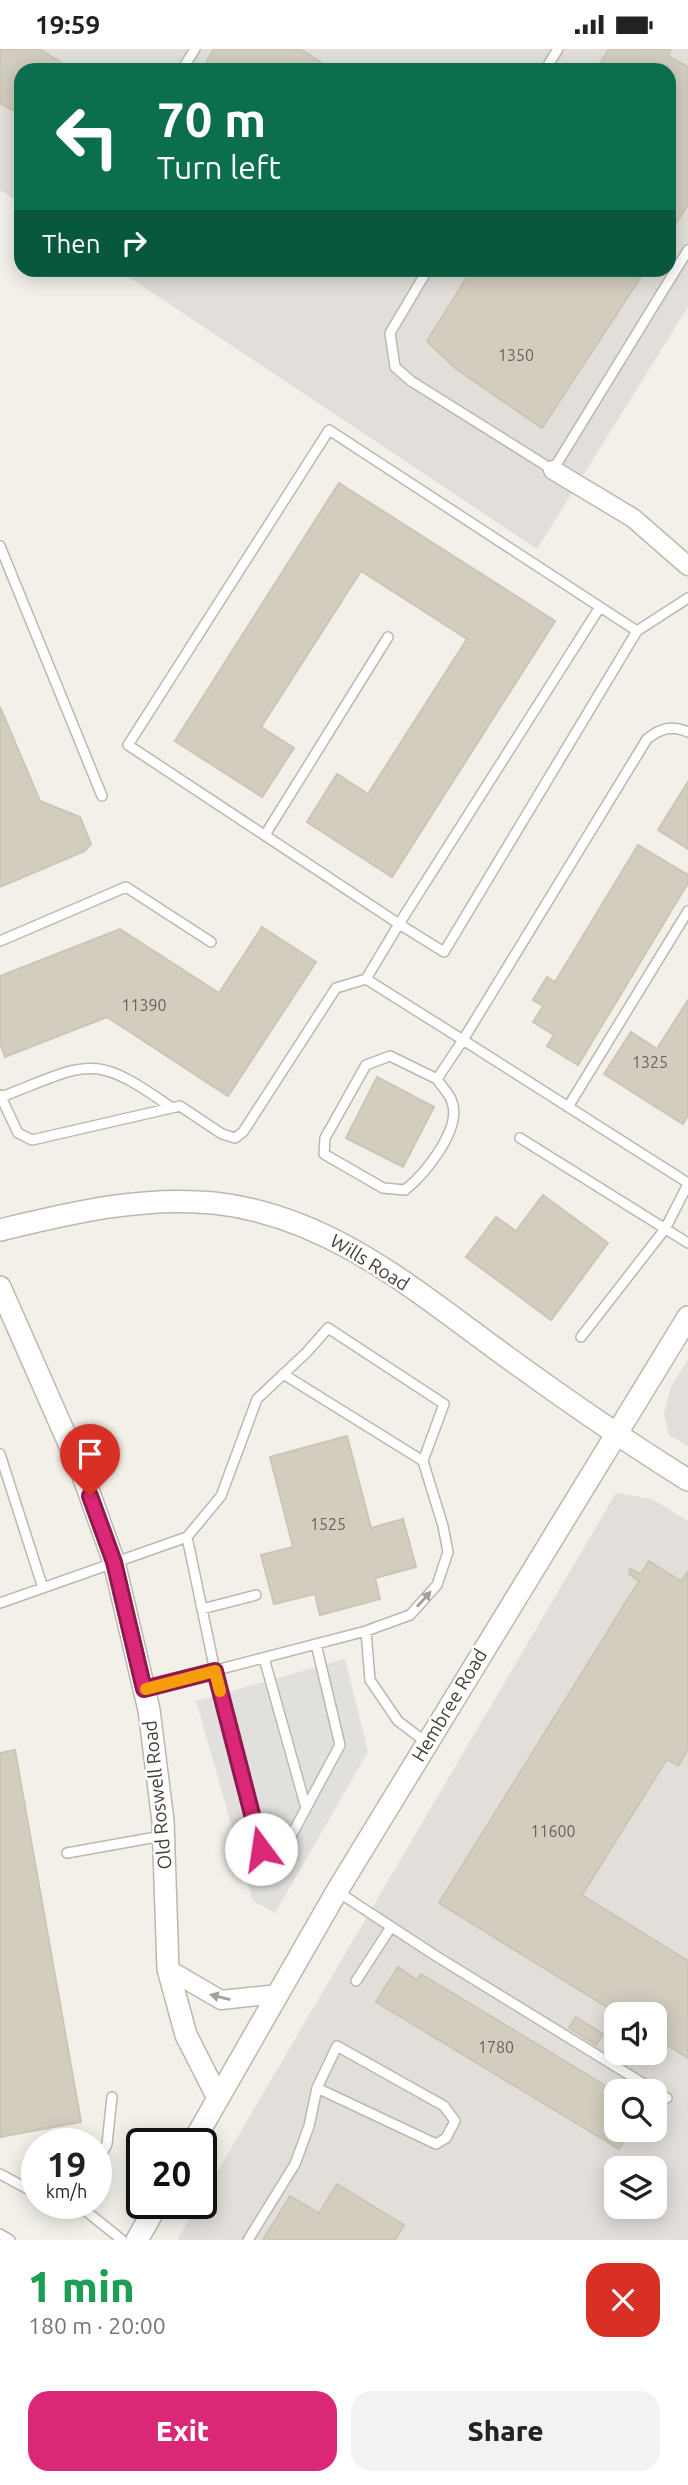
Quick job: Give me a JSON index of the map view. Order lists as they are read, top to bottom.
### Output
{
  "streets": {
    "street": ["Wills Road", "Hembree Road", "Old Roswell Road"]
  },
  "crossings": [
    ["Wills Road", "Hembree Road"],
    ["Hembree Road", "Old Roswell Road"]
  ],
  "house_numbers": [
    "1350",
    "11390",
    "1325",
    "1525",
    "11600",
    "1780"
  ],
  "page": {
    "status": "19:59",
    "turn": ["70 m", "Turn left"],
    "then": "Then",
    "speed": "19 km/h",
    "limit": "20",
    "heading": ["1 min", "180 m · 20:00"],
    "buttons": ["Exit", "Share"]
  }
}
